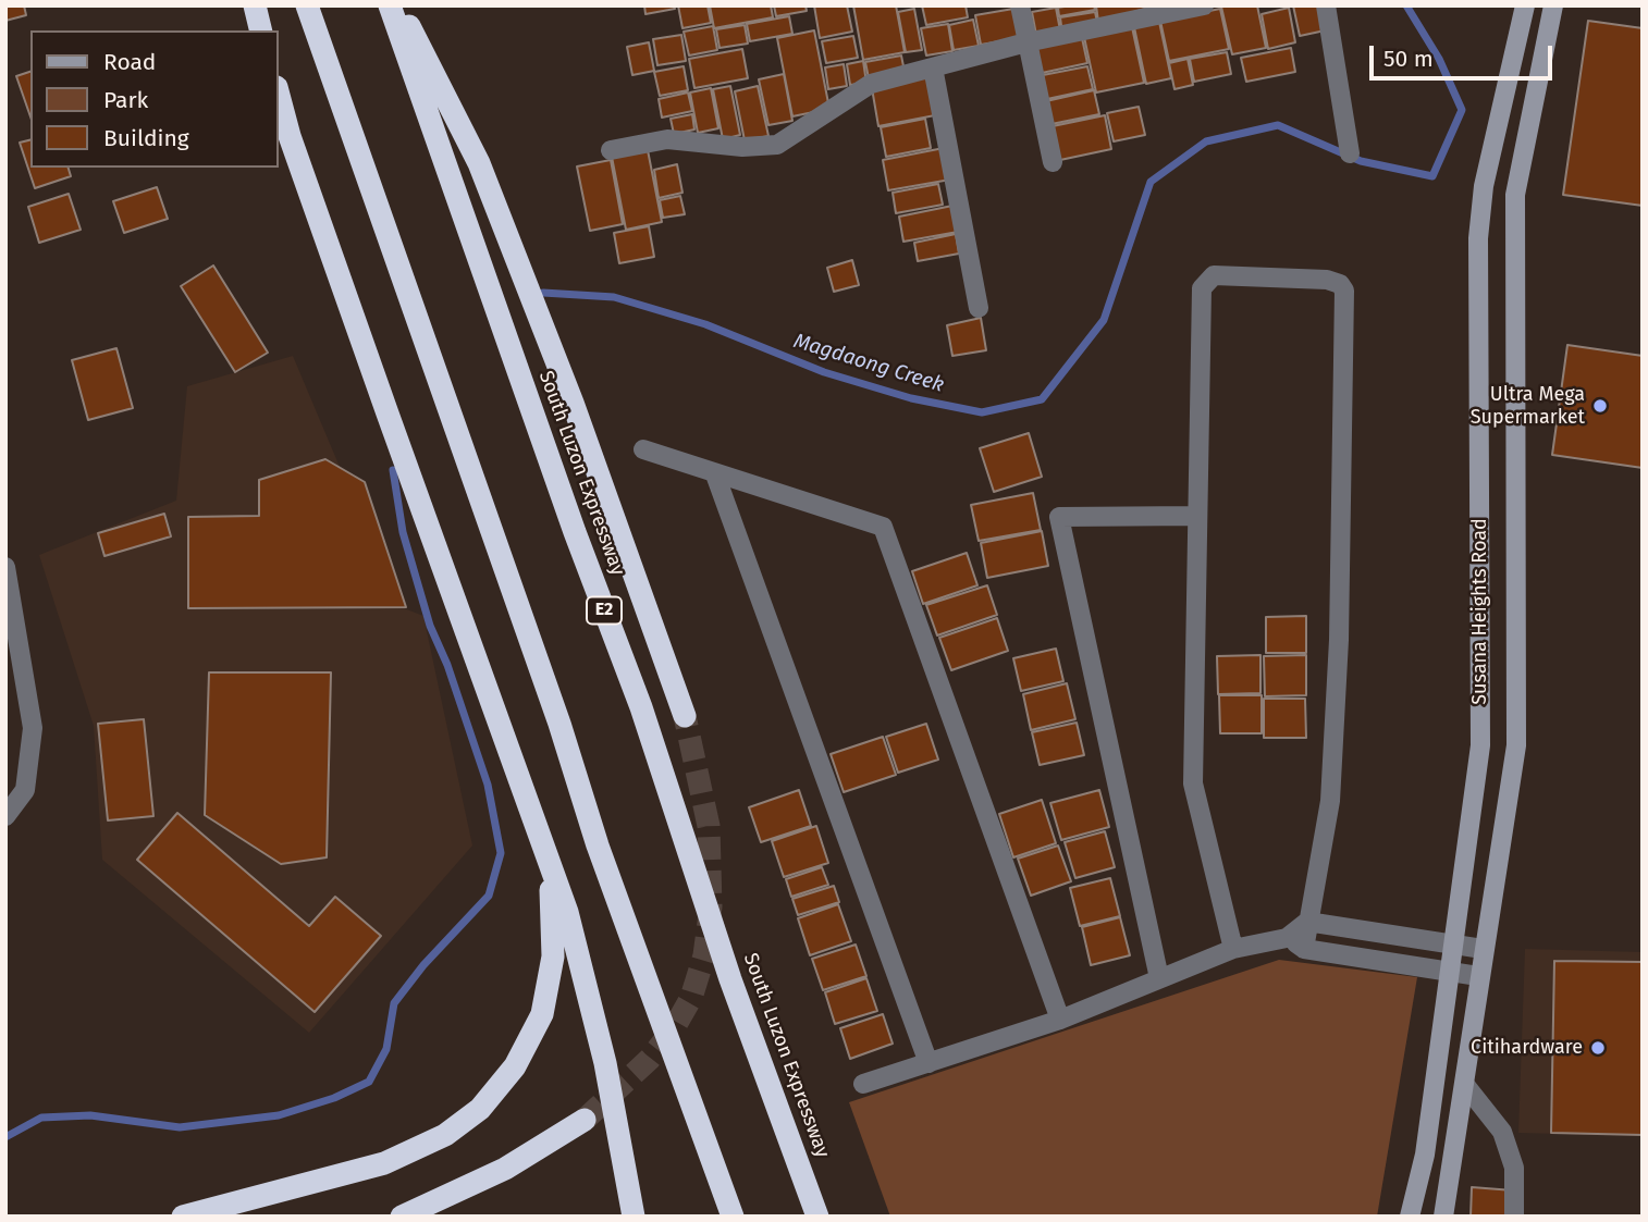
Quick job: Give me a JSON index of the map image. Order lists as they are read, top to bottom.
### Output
{
  "streets": {
    "highway": ["South Luzon Expressway", "E2"],
    "main road": ["Susana Heights Road"]
  },
  "water": ["Magdaong Creek"],
  "places": ["Ultra Mega Supermarket", "Citihardware"],
  "legend": ["Road", "Park", "Building"],
  "scale_bar": "50 m"
}
